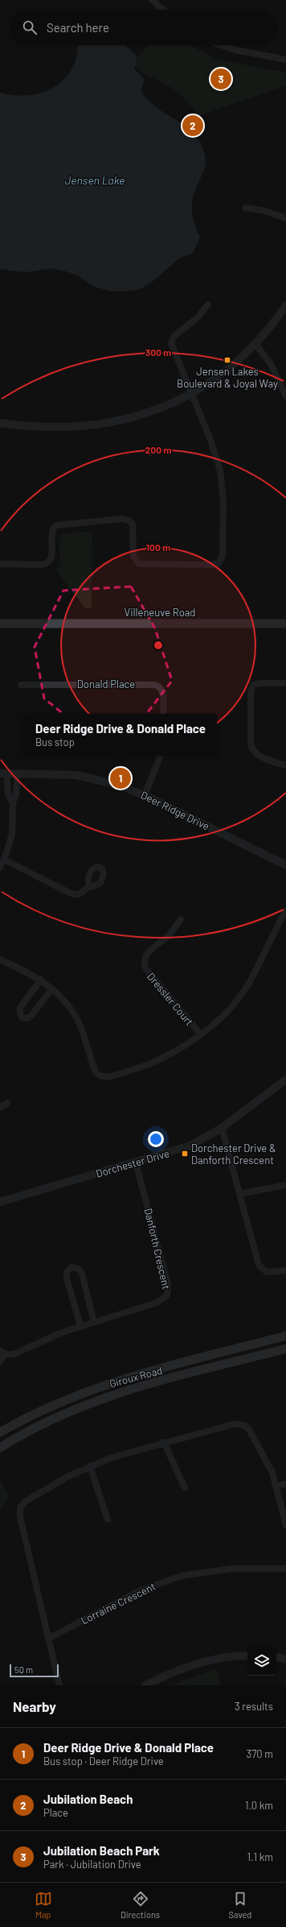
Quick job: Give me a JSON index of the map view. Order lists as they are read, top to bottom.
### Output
{
  "streets": {
    "main road": ["Villeneuve Road", "Giroux Road"],
    "street": [
      "Donald Place",
      "Deer Ridge Drive",
      "Dressler Court",
      "Dorchester Drive",
      "Danforth Crescent",
      "Lorraine Crescent"
    ]
  },
  "crossings": [
    ["Dorchester Drive", "Danforth Crescent"]
  ],
  "water": ["Jensen Lake"],
  "places": {
    "transit": ["Jensen Lakes Boulevard & Joyal Way", "Dorchester Drive & Danforth Crescent"]
  },
  "scale_bar": "50 m",
  "page": {
    "search": "Search here",
    "pins": ["3", "2", "1"],
    "popup": ["Deer Ridge Drive & Donald Place", "Bus stop"],
    "scale": "50 m",
    "heading": ["Nearby", "3 results"],
    "list": [
      {
        "mark": "1",
        "name": "Deer Ridge Drive & Donald Place",
        "note": "Bus stop · Deer Ridge Drive",
        "value": "370 m"
      },
      {
        "mark": "2",
        "name": "Jubilation Beach",
        "note": "Place",
        "value": "1.0 km"
      },
      {
        "mark": "3",
        "name": "Jubilation Beach Park",
        "note": "Park · Jubilation Drive",
        "value": "1.1 km"
      }
    ],
    "nav": ["Map", "Directions", "Saved"]
  },
  "rings": ["300 m", "200 m", "100 m"]
}
